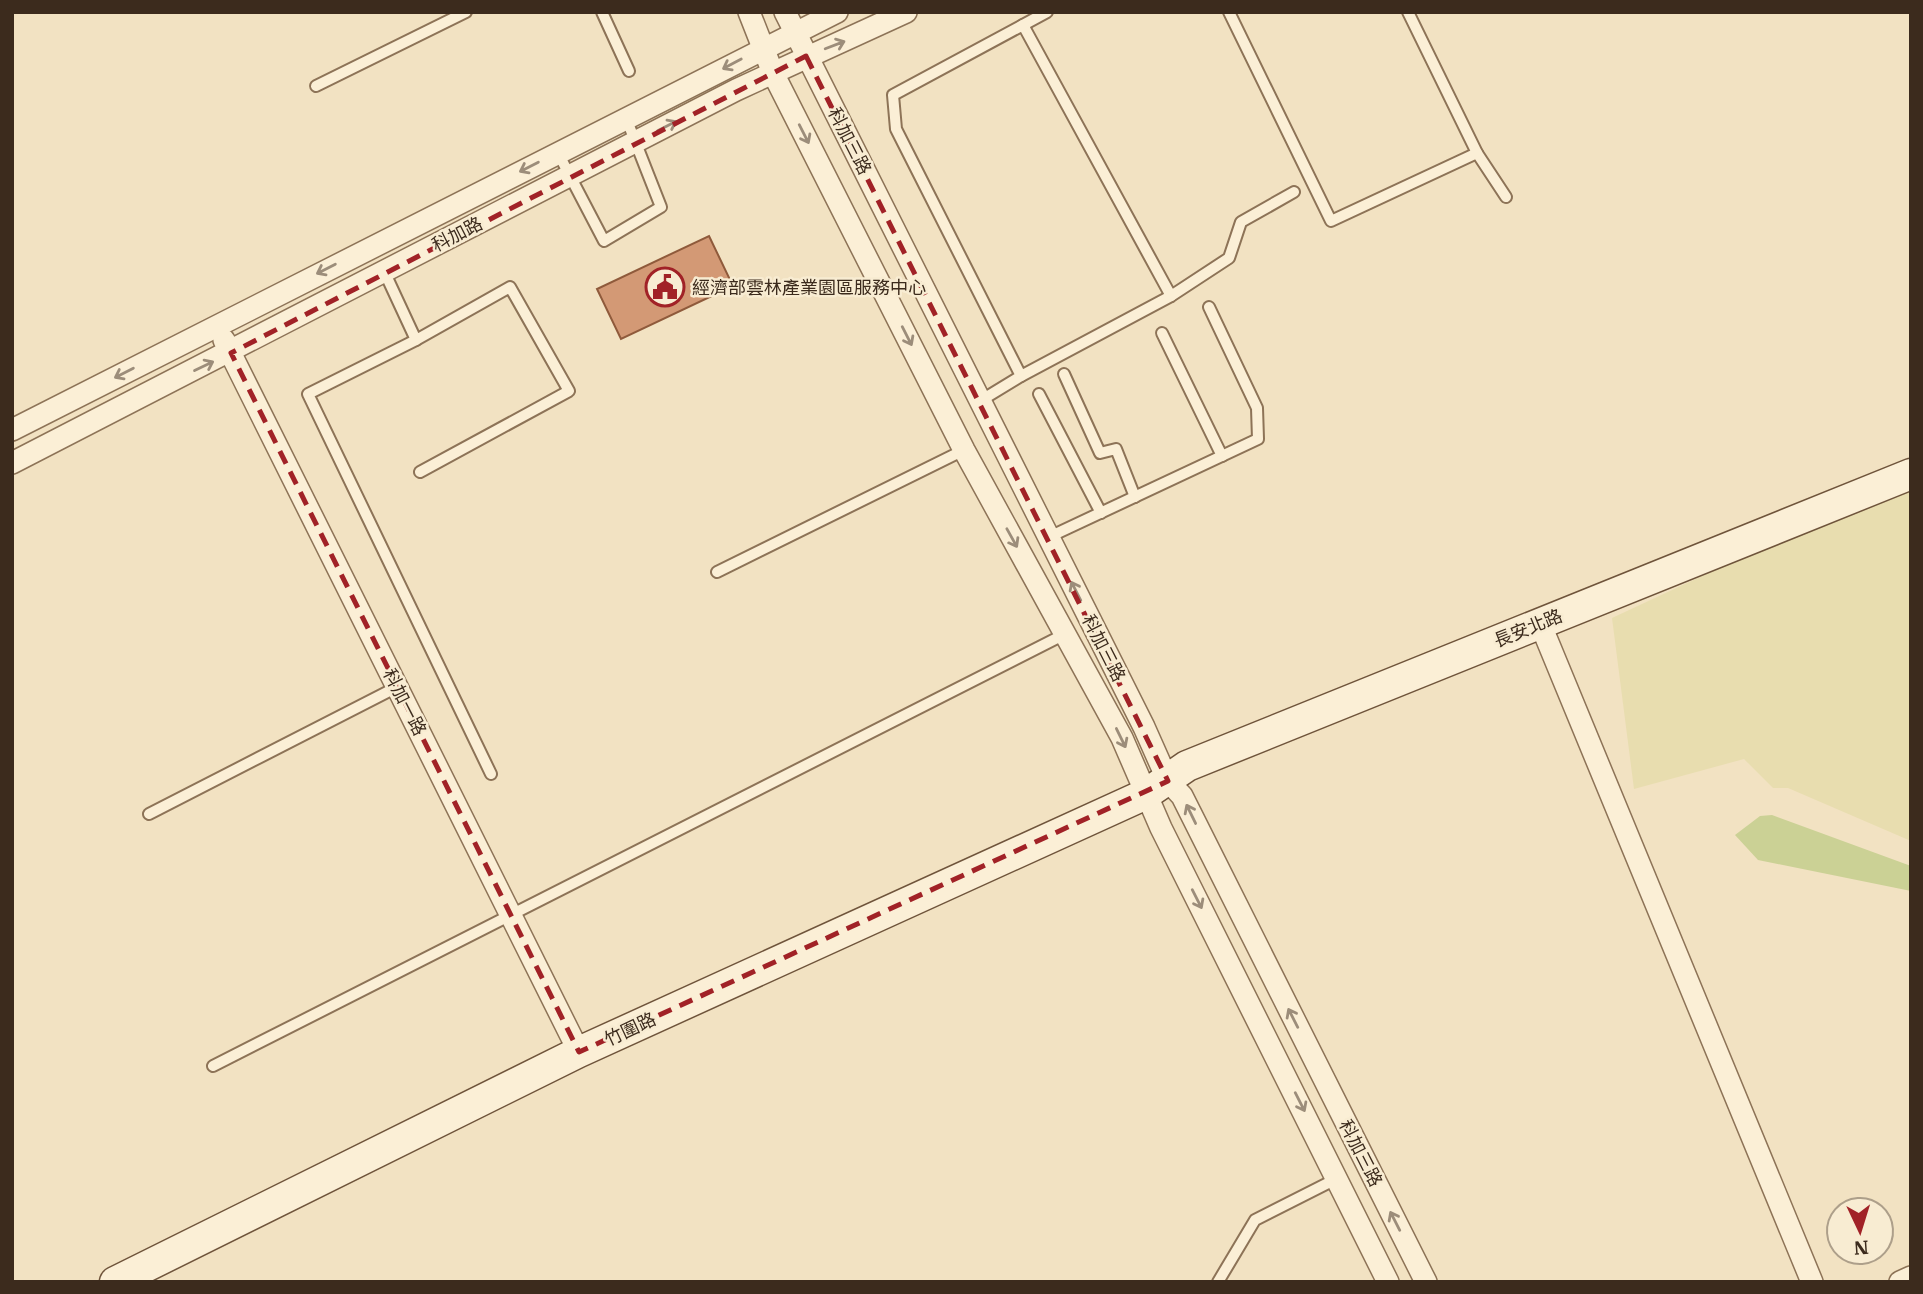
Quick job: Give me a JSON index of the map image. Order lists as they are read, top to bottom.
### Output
{
  "streets": {
    "street": [
      "科加三路",
      "科加路",
      "長安北路",
      "科加一路",
      "竹圍路"
    ]
  },
  "crossings": [
    ["科加三路", "科加路"],
    ["科加三路", "長安北路"],
    ["科加三路", "竹圍路"],
    ["科加路", "科加一路"],
    ["長安北路", "竹圍路"],
    ["科加一路", "竹圍路"]
  ],
  "places": {
    "public building": ["經濟部雲林產業園區服務中心"]
  },
  "north": "bottom"
}
